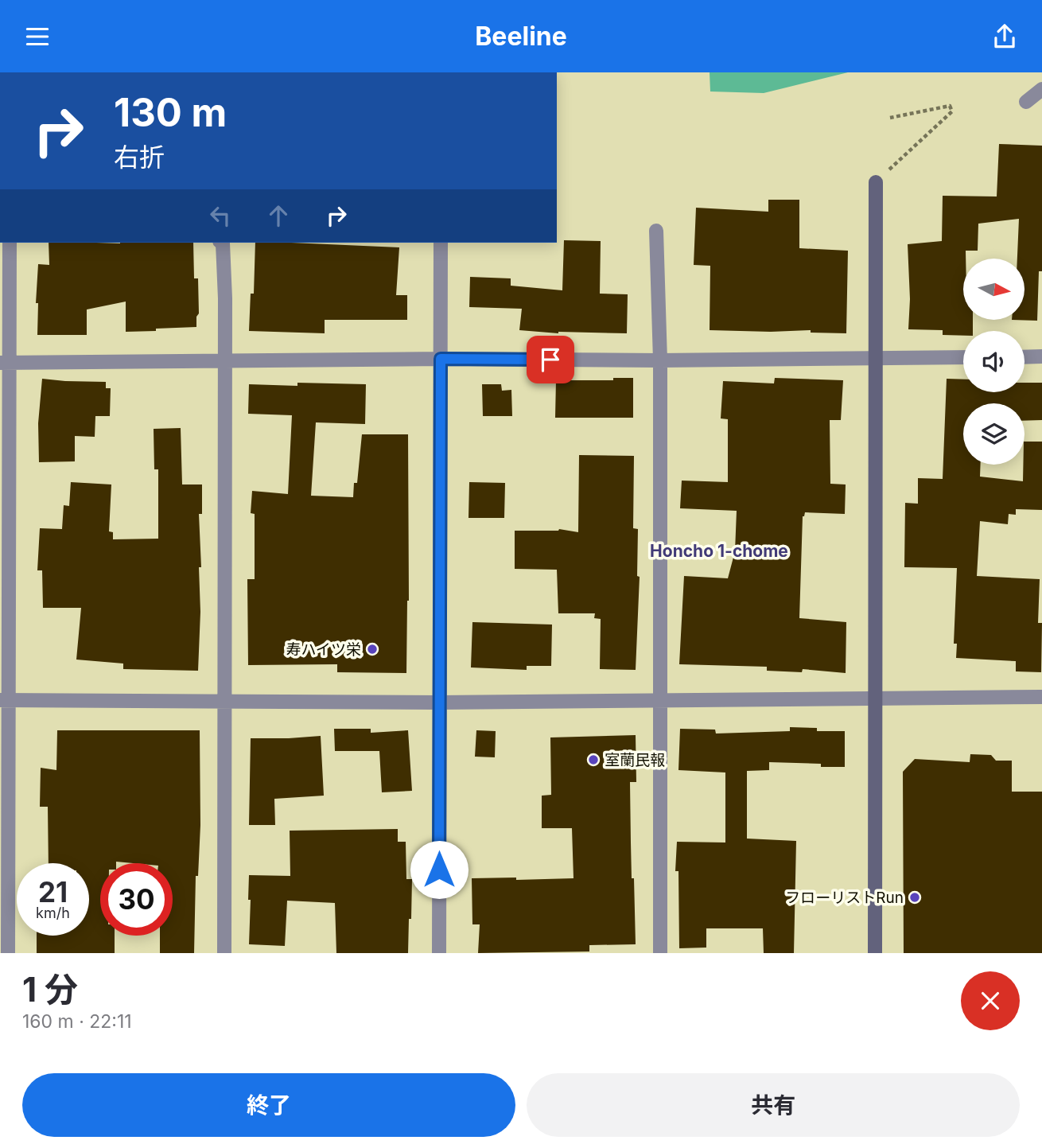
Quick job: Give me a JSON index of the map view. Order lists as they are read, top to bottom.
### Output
{
  "districts": ["Honcho 1-chome"],
  "places": ["寿ハイツ栄", "室蘭民報", "フローリストRun"],
  "north": "right",
  "page": {
    "header": "Beeline",
    "turn": ["130 m", "右折"],
    "speed": "21 km/h",
    "limit": "30",
    "heading": ["1 分", "160 m · 22:11"],
    "buttons": ["終了", "共有"]
  }
}
